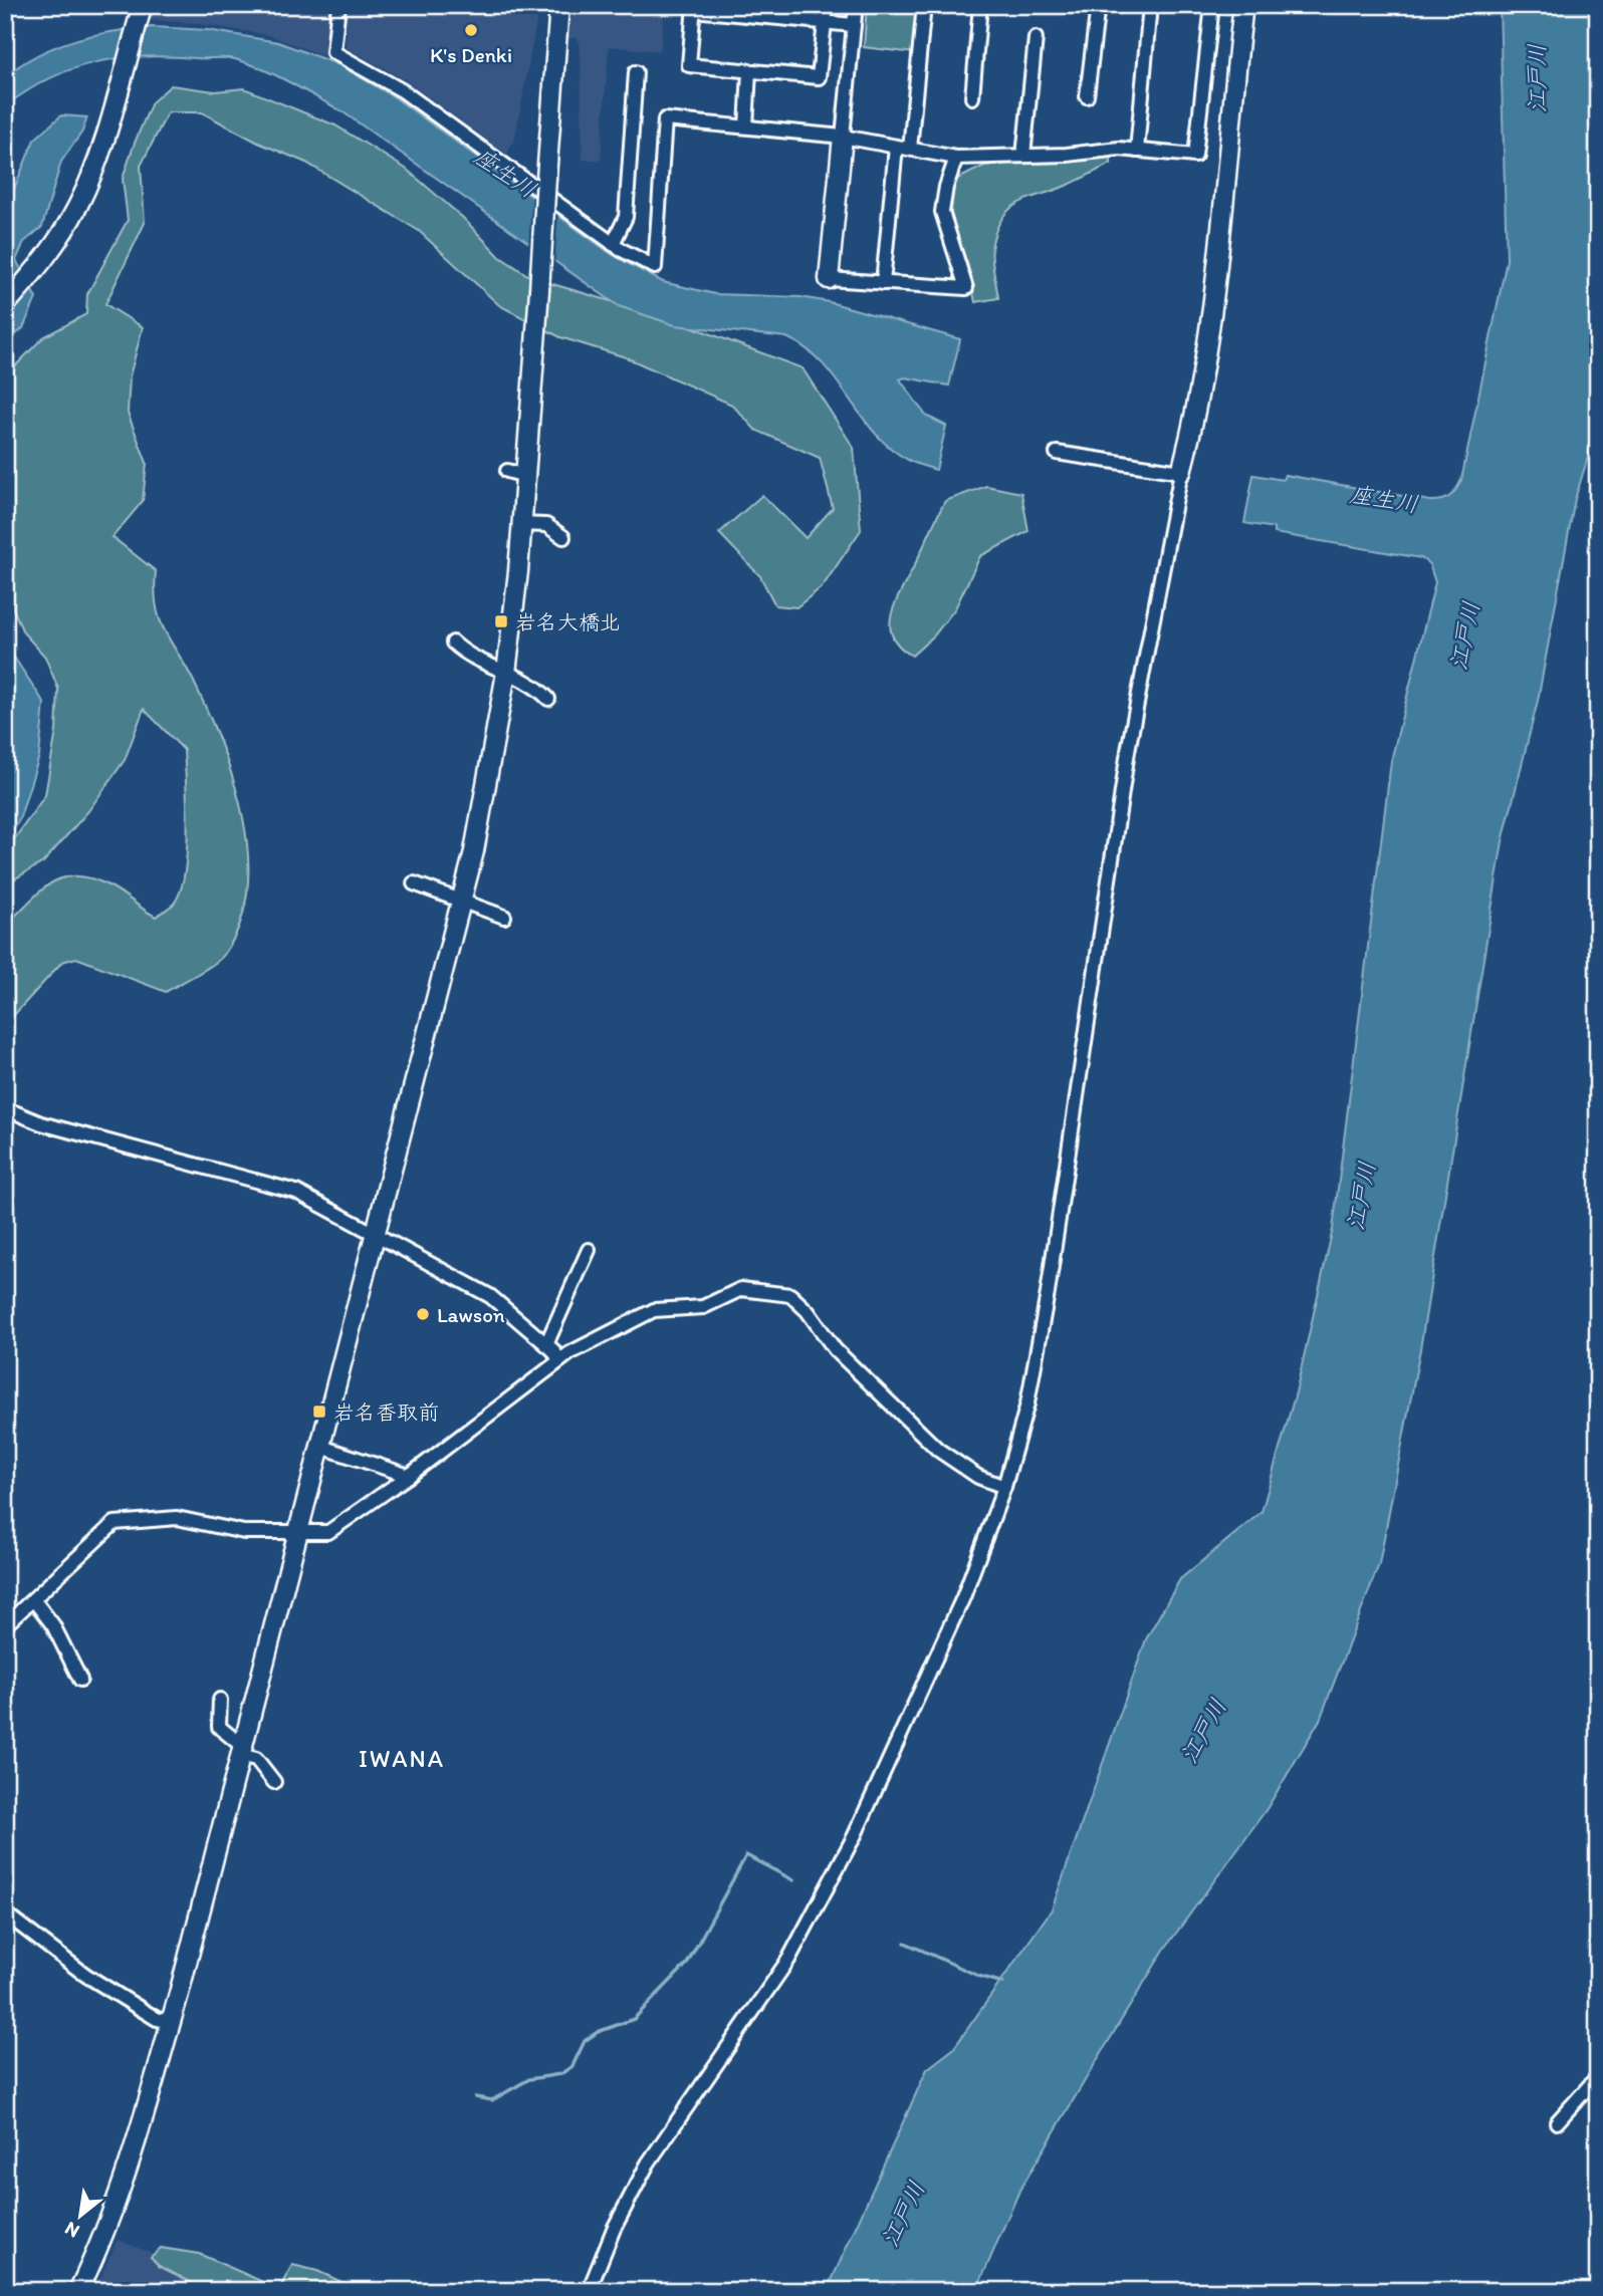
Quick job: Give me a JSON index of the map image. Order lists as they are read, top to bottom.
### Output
{
  "districts": ["IWANA"],
  "water": ["江戸川", "座生川"],
  "places": {
    "other": ["K's Denki", "Lawson"],
    "transit": ["岩名大橋北", "岩名香取前"]
  },
  "north": "bottom left"
}
